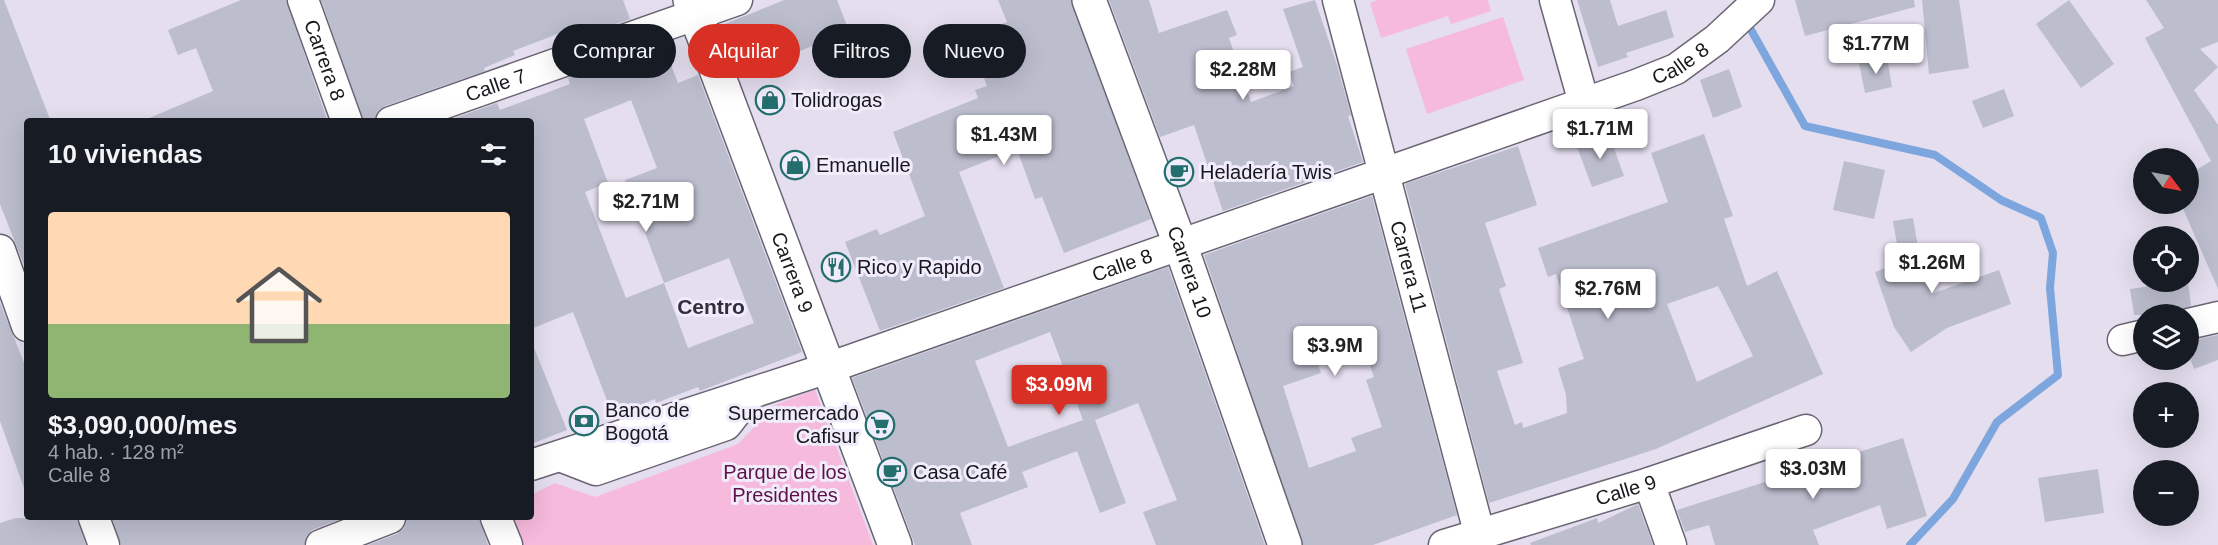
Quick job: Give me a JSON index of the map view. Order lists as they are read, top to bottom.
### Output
{
  "streets": {
    "main road": ["Carrera 10", "Carrera 9"],
    "street": [
      "Carrera 8",
      "Calle 8",
      "Calle 7",
      "Carrera 11",
      "Calle 9"
    ]
  },
  "crossings": [
    ["Calle 8", "Carrera 11"],
    ["Calle 8", "Carrera 10"],
    ["Calle 8", "Carrera 9"],
    ["Calle 7", "Carrera 9"],
    ["Carrera 11", "Calle 9"]
  ],
  "districts": ["Centro"],
  "parks": ["Parque de los Presidentes"],
  "places": {
    "shop": ["Tolidrogas", "Emanuelle"],
    "cafe": ["Heladería Twis", "Casa Café"],
    "restaurant": ["Rico y Rapido"],
    "bank": ["Banco de Bogotá"],
    "supermarket": ["Supermercado Cafisur"]
  },
  "north": "bottom right",
  "page": {
    "price": [
      "$1.77M",
      "$2.28M",
      "$1.71M",
      "$1.43M",
      "$2.71M",
      "$1.26M",
      "$2.76M",
      "$3.9M",
      "$3.09M",
      "$3.03M"
    ],
    "chip": [
      "Comprar",
      "Alquilar",
      "Filtros",
      "Nuevo"
    ],
    "heading": "10 viviendas",
    "map_buttons": ["+", "−"],
    "list": [
      {
        "name": "$3,090,000/mes",
        "note": "4 hab. · 128 m² · Calle 8"
      }
    ]
  }
}
